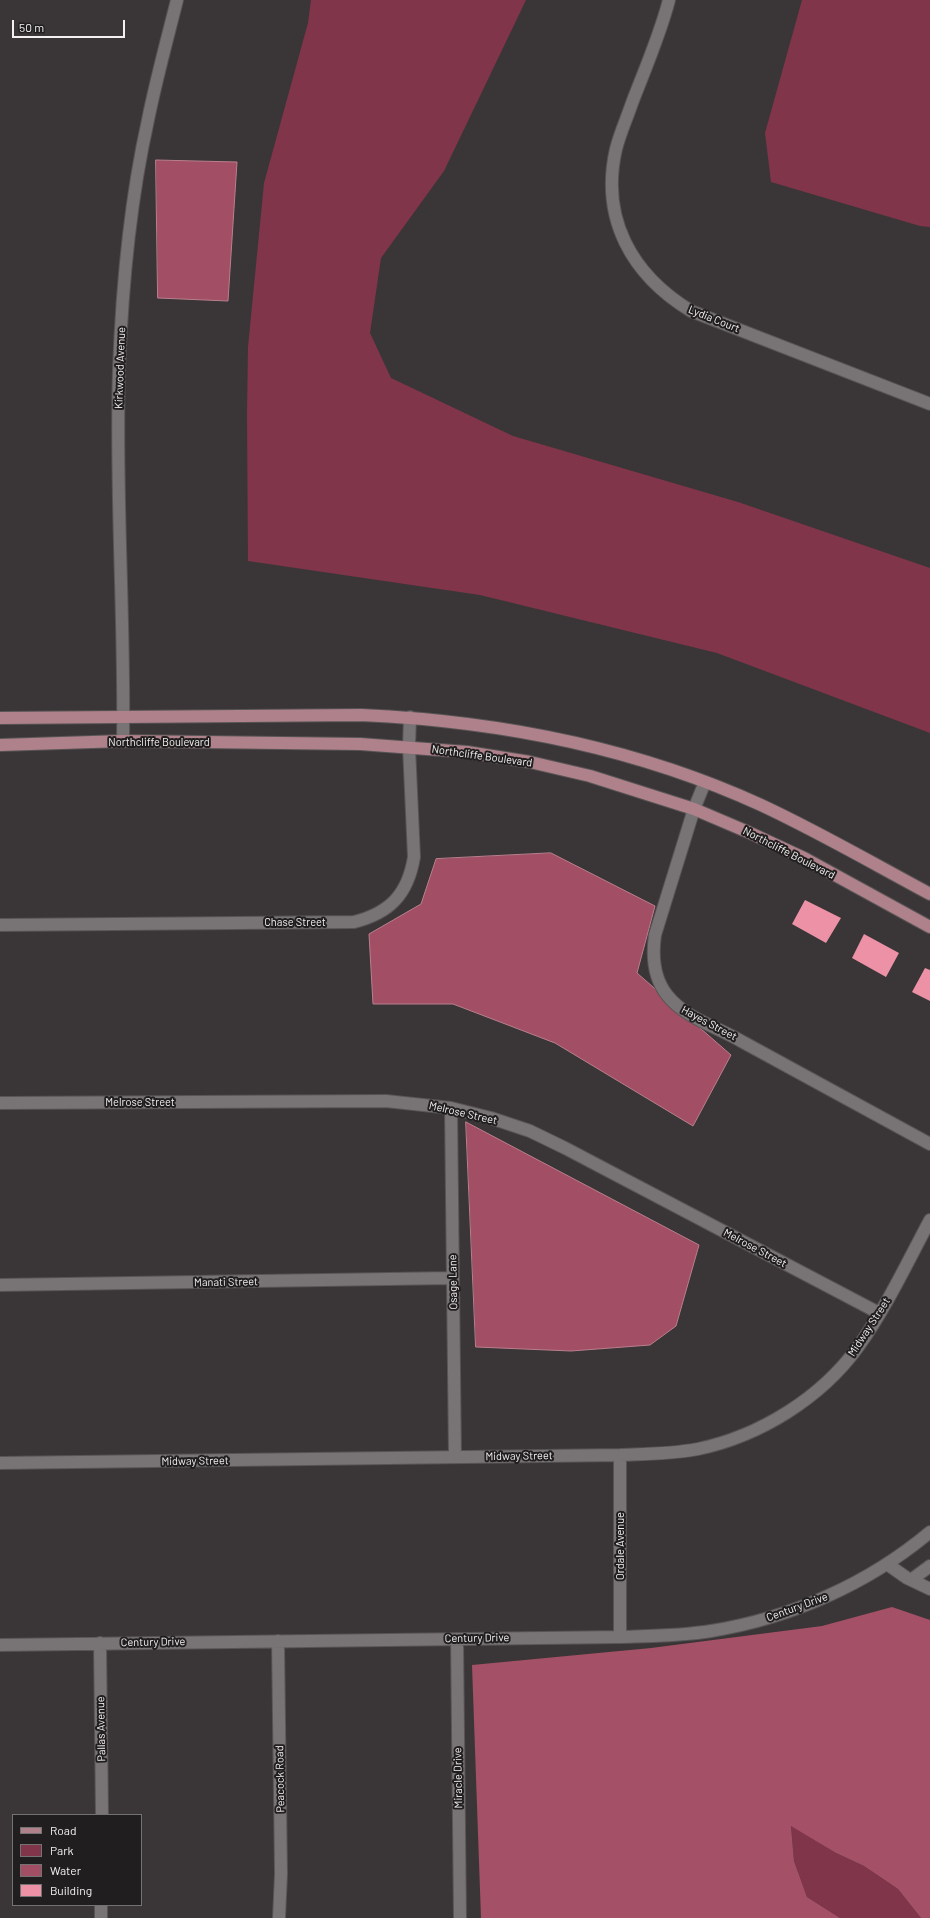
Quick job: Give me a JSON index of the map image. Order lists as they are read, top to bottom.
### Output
{
  "streets": {
    "main road": ["Northcliffe Boulevard"],
    "street": [
      "Lydia Court",
      "Kirkwood Avenue",
      "Chase Street",
      "Hayes Street",
      "Melrose Street",
      "Manati Street",
      "Osage Lane",
      "Midway Street",
      "Ordale Avenue",
      "Century Drive",
      "Pallas Avenue",
      "Miracle Drive",
      "Peacock Road"
    ]
  },
  "crossings": [
    ["Kirkwood Avenue", "Northcliffe Boulevard"],
    ["Northcliffe Boulevard", "Chase Street"],
    ["Northcliffe Boulevard", "Hayes Street"],
    ["Melrose Street", "Osage Lane"],
    ["Melrose Street", "Midway Street"],
    ["Manati Street", "Osage Lane"],
    ["Osage Lane", "Midway Street"],
    ["Midway Street", "Ordale Avenue"],
    ["Ordale Avenue", "Century Drive"],
    ["Century Drive", "Pallas Avenue"],
    ["Century Drive", "Miracle Drive"],
    ["Century Drive", "Peacock Road"]
  ],
  "legend": [
    "Road",
    "Park",
    "Water",
    "Building"
  ],
  "scale_bar": "50 m"
}
